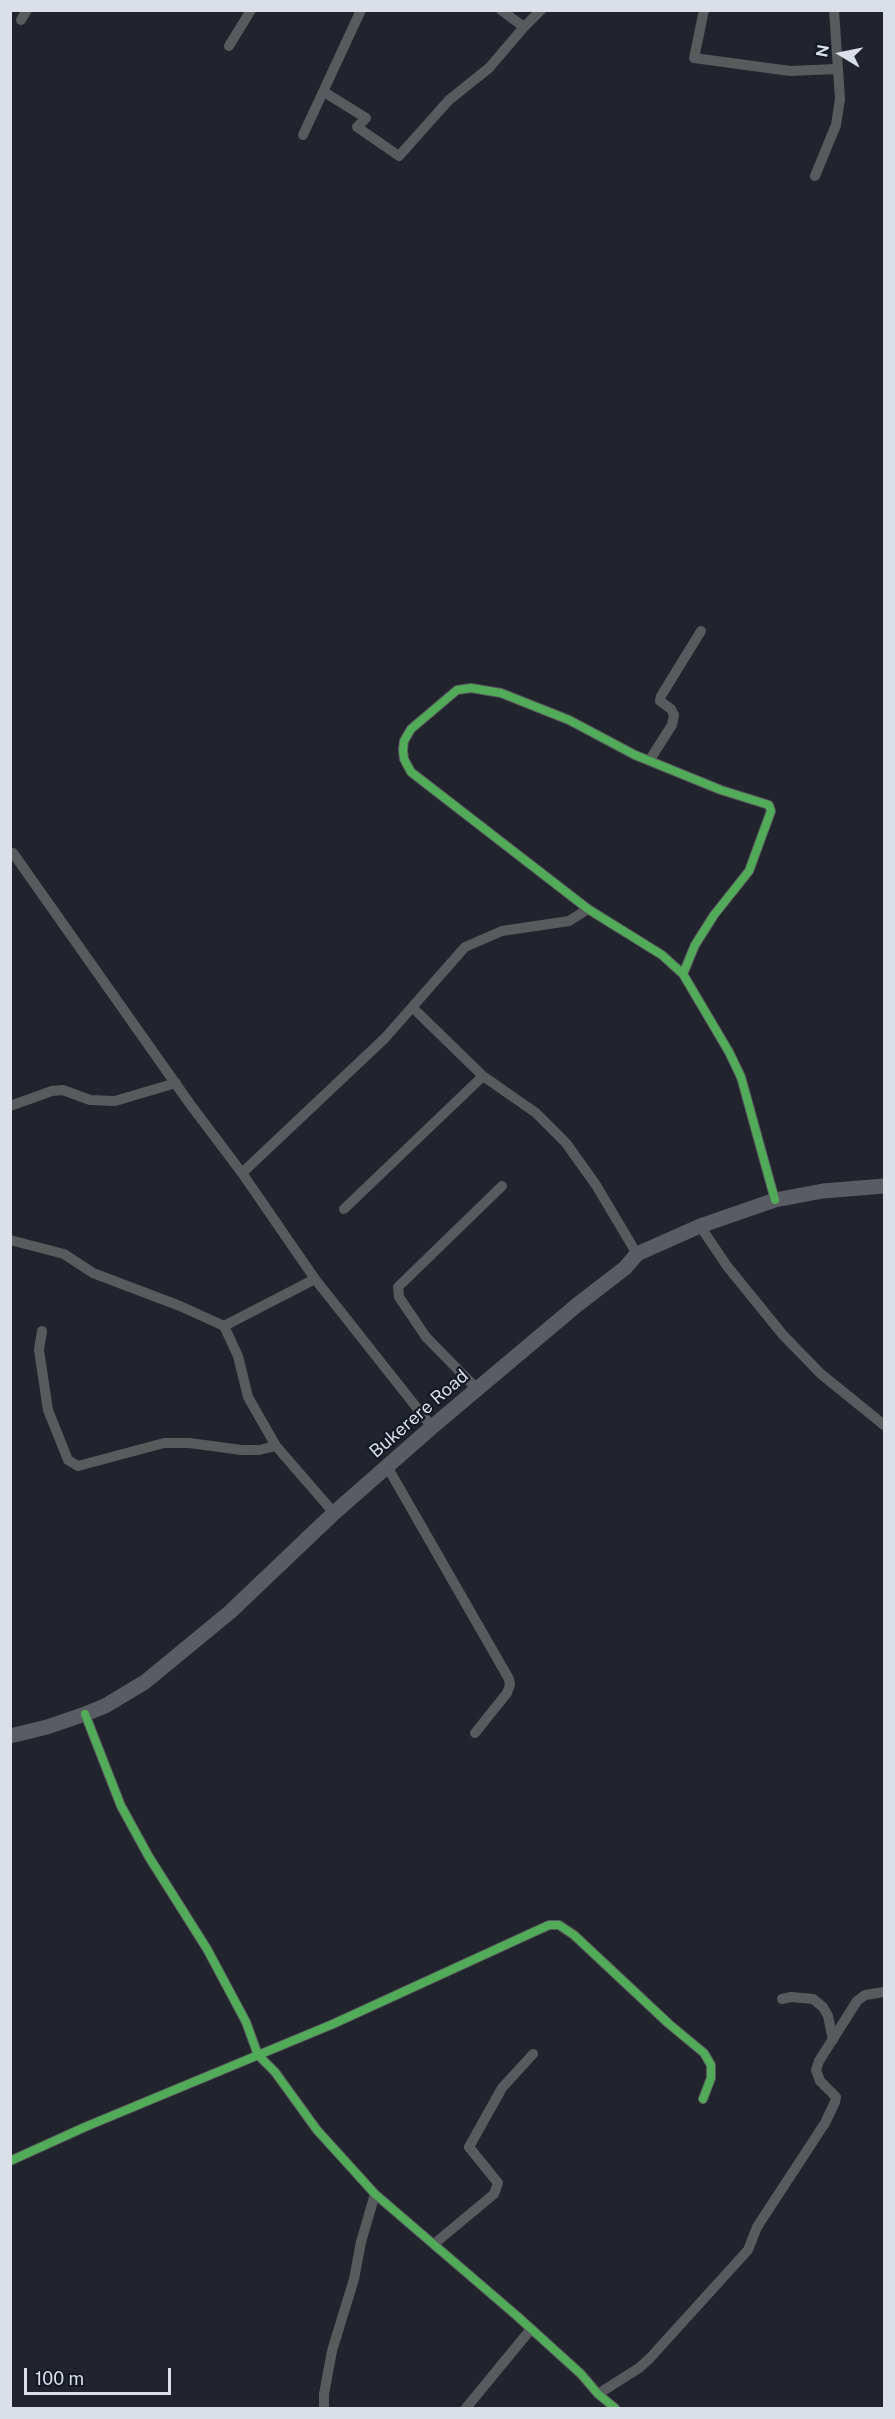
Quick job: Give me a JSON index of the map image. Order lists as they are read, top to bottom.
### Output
{
  "streets": {
    "main road": ["Bukerere Road"]
  },
  "scale_bar": "100 m",
  "north": "left"
}
